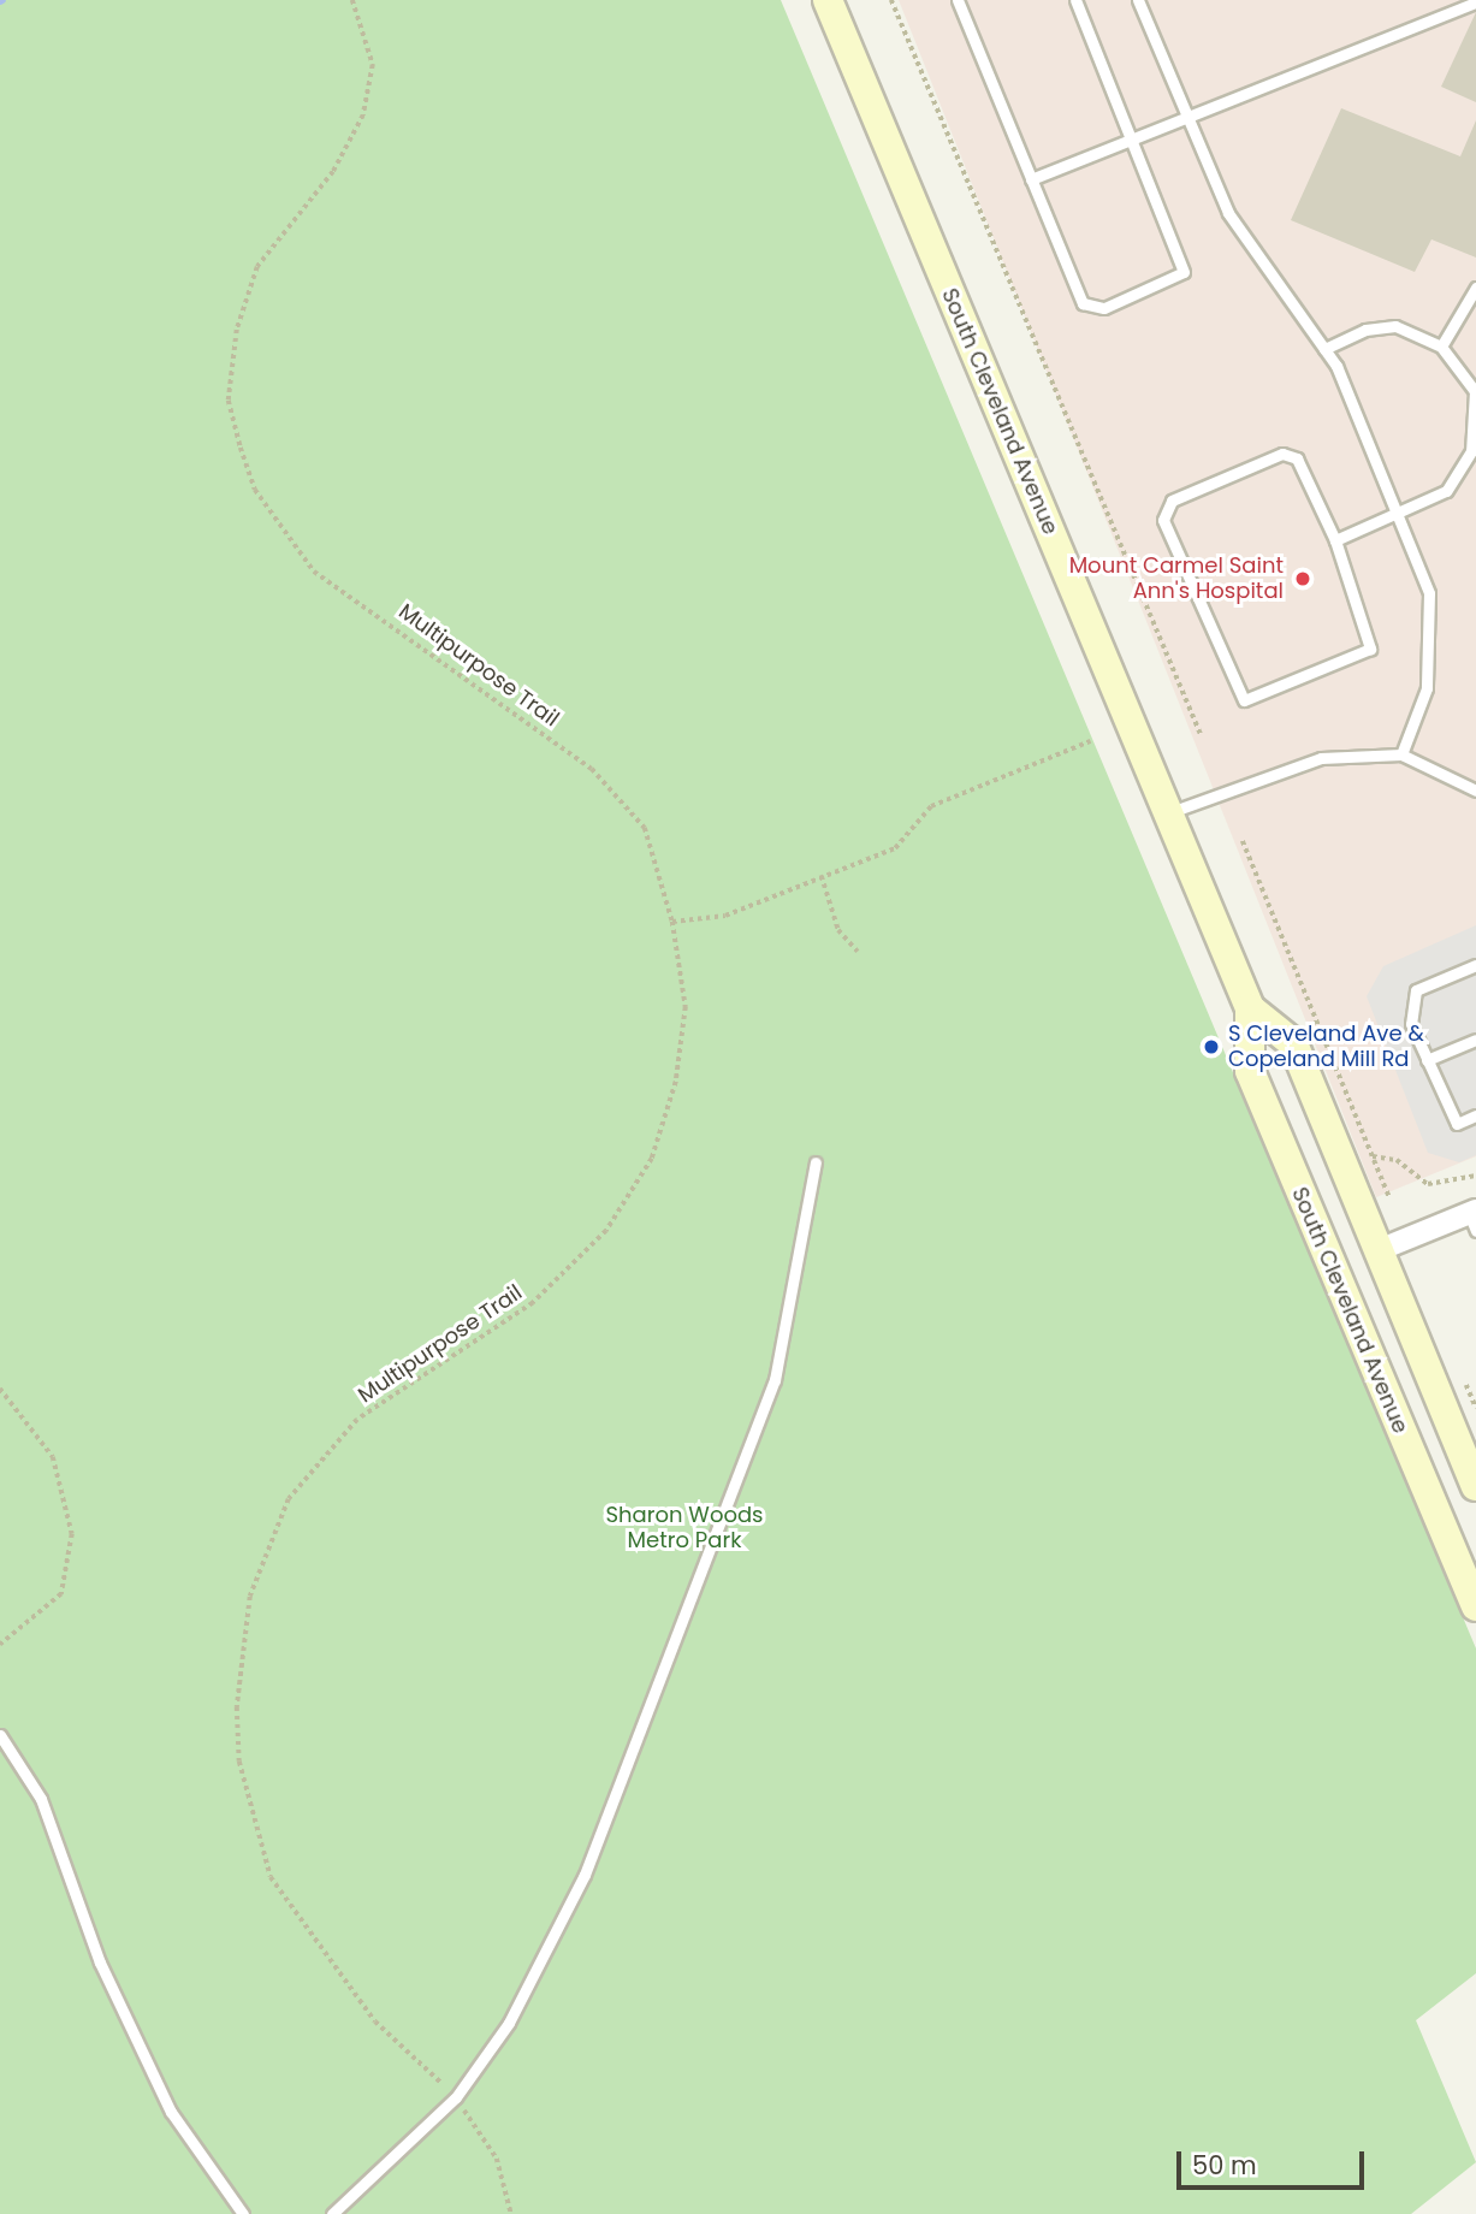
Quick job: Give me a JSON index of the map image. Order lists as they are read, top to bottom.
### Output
{
  "streets": {
    "main road": ["South Cleveland Avenue"],
    "path": ["Multipurpose Trail"]
  },
  "parks": ["Sharon Woods Metro Park"],
  "places": ["Mount Carmel Saint Ann's Hospital", "S Cleveland Ave & Copeland Mill Rd"],
  "scale_bar": "50 m"
}
